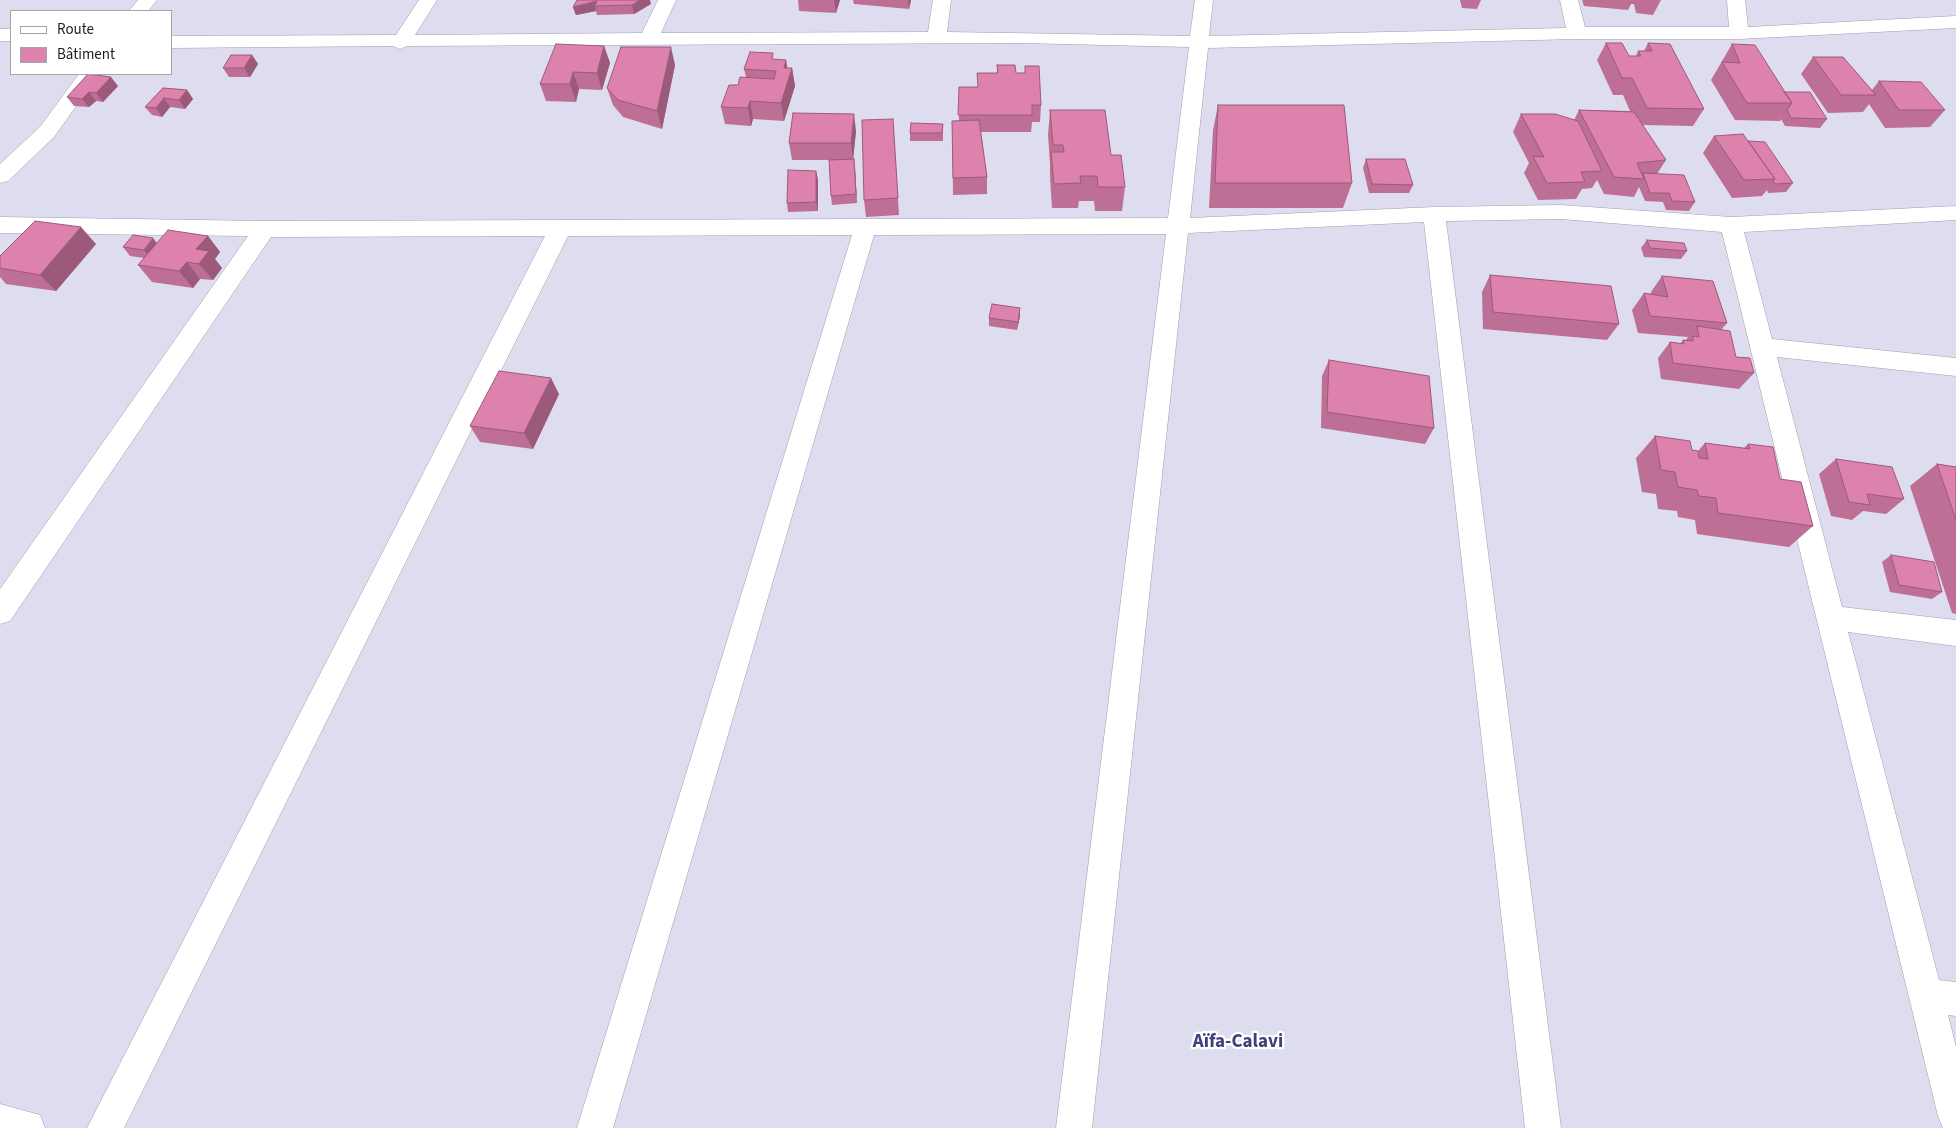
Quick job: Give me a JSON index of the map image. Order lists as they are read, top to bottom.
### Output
{
  "districts": ["Aïfa-Calavi"],
  "legend": ["Route", "Bâtiment"]
}
